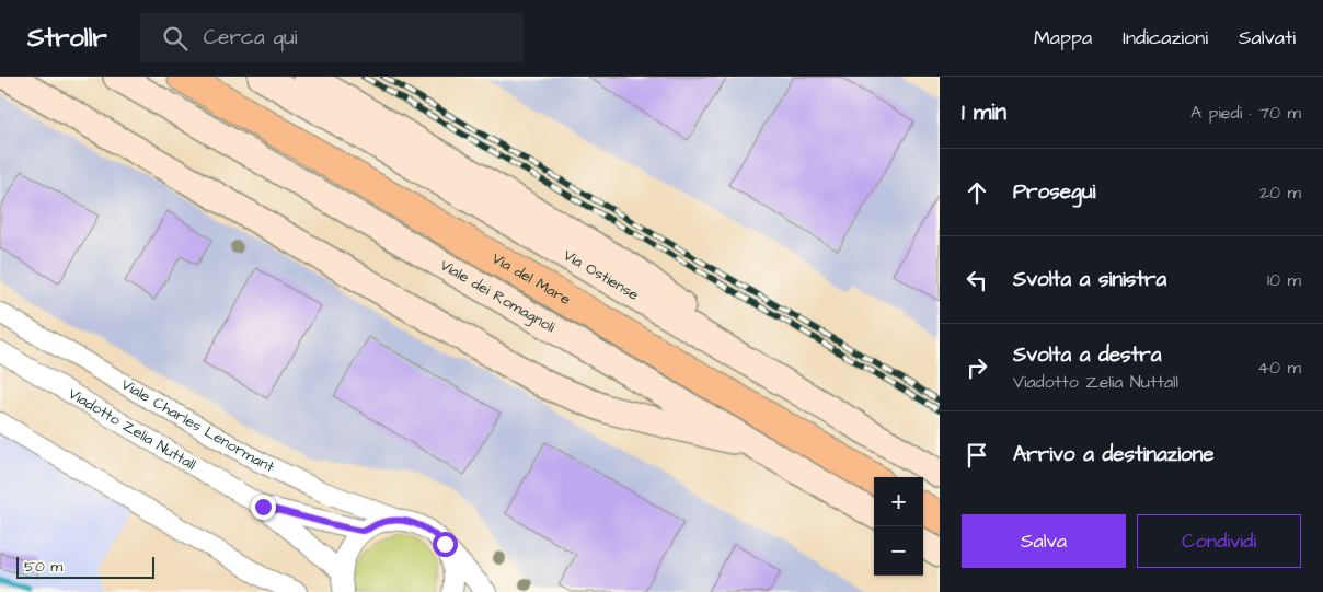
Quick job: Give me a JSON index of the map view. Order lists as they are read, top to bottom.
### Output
{
  "streets": {
    "main road": ["Via Ostiense", "Via del Mare", "Viale dei Romagnoli"],
    "street": ["Viale Charles Lenormant", "Viadotto Zelia Nuttall"]
  },
  "scale_bar": "50 m",
  "page": {
    "header": "Strollr",
    "search": "Cerca qui",
    "nav": ["Mappa", "Indicazioni", "Salvati"],
    "heading": ["1 min", "A piedi · 70 m"],
    "list": [
      ["Prosegui", "20 m"],
      ["Svolta a sinistra", "10 m"],
      ["Svolta a destra", "Viadotto Zelia Nuttall", "40 m"],
      "Arrivo a destinazione"
    ],
    "map_buttons": ["+", "−"],
    "buttons": ["Salva", "Condividi"],
    "scale": "50 m"
  }
}
